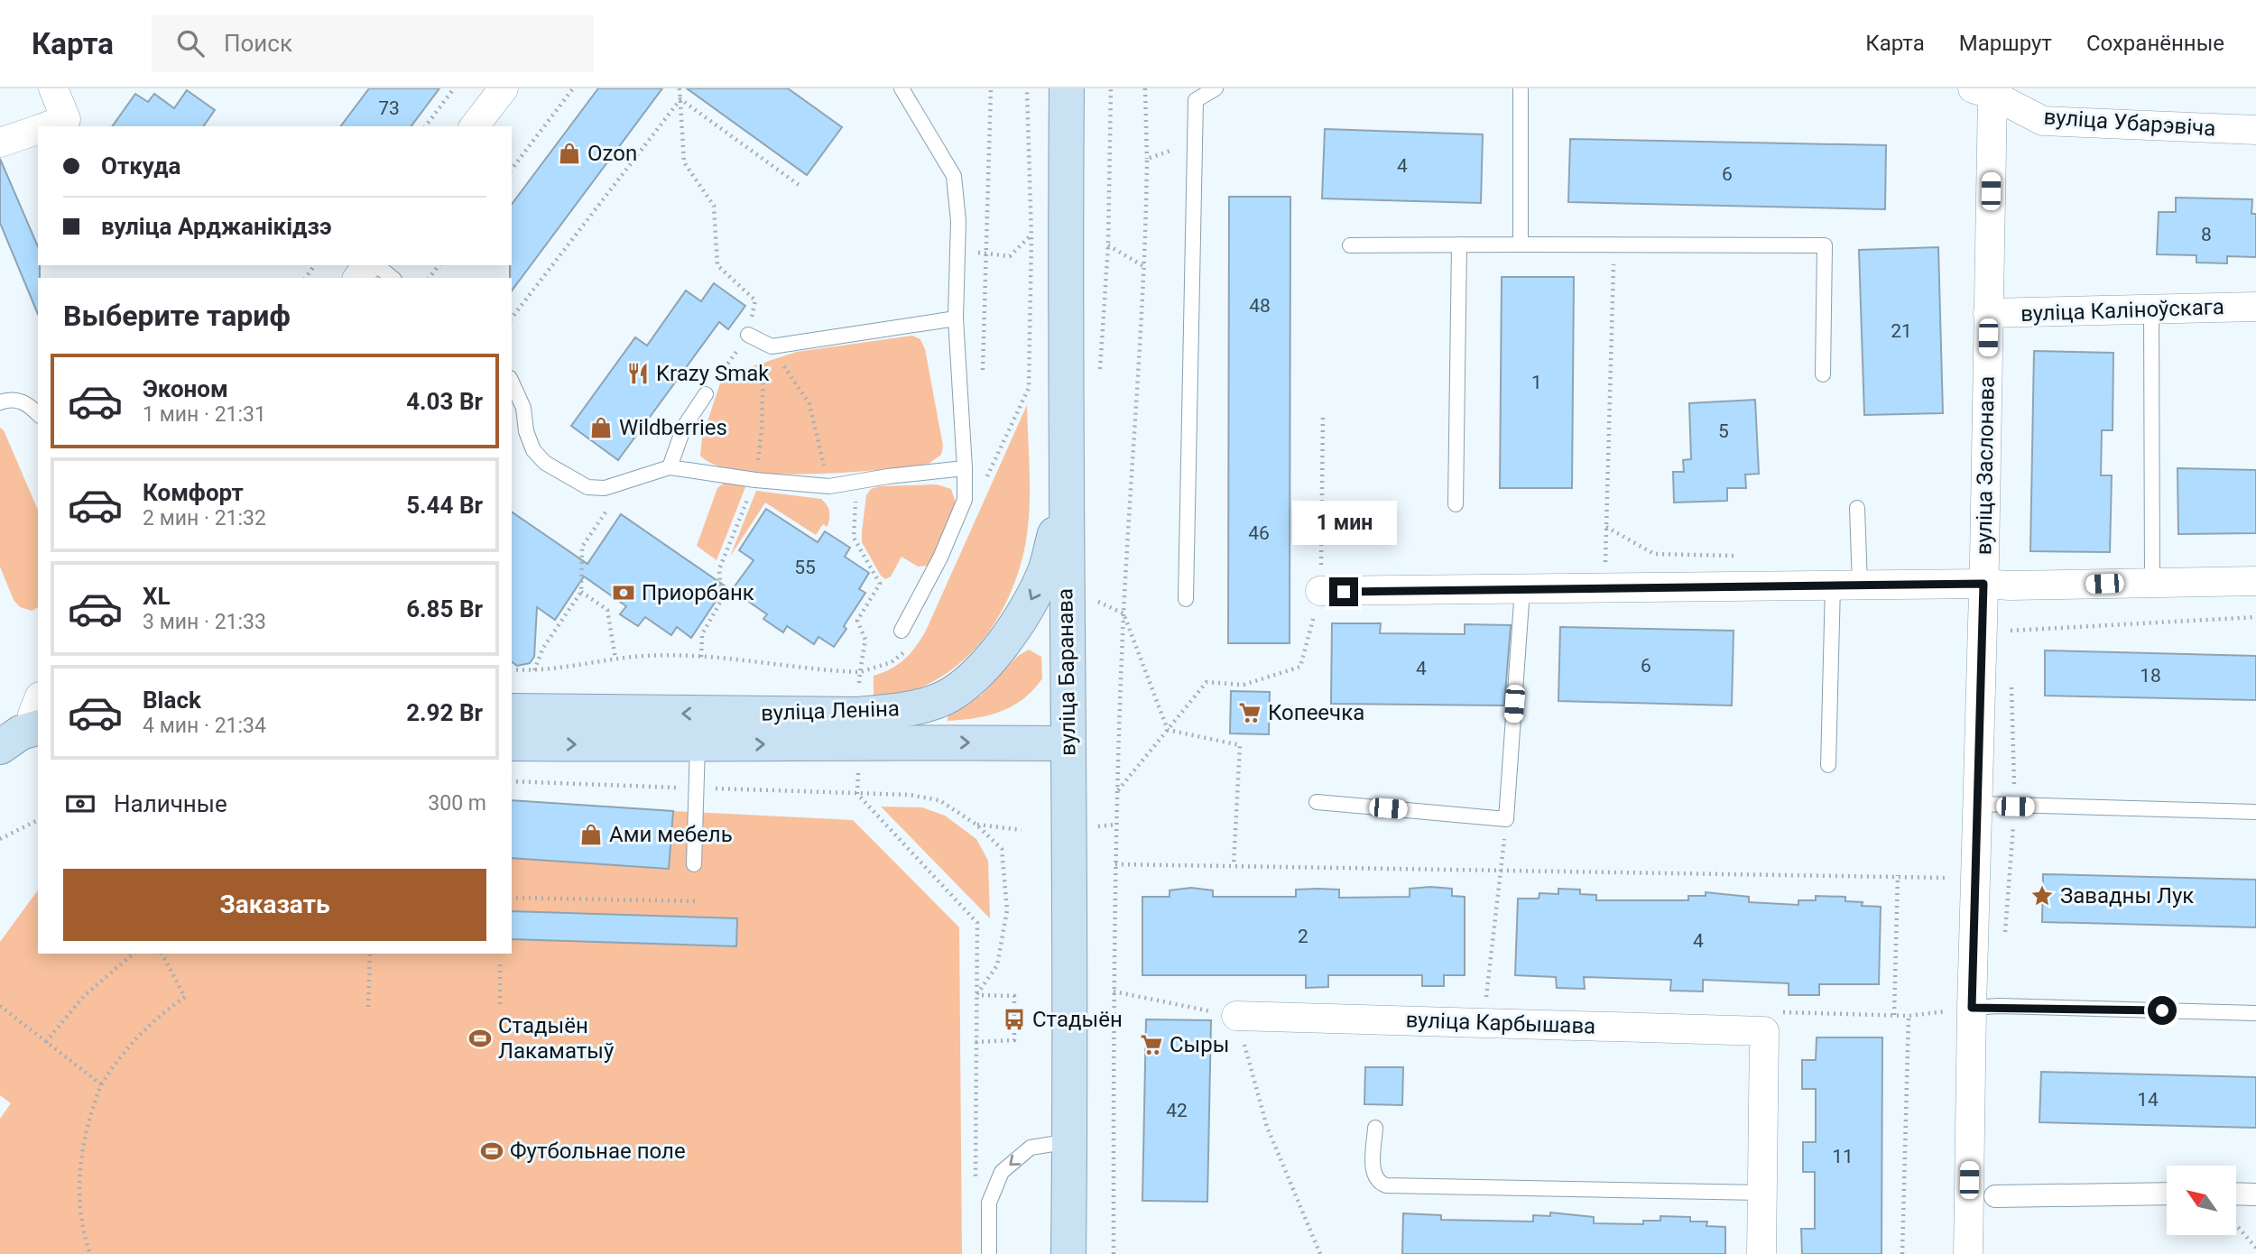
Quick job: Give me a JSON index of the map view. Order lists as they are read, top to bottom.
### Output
{
  "streets": {
    "main road": ["вуліца Баранава", "вуліца Леніна"],
    "street": [
      "вуліца Убарэвіча",
      "вуліца Каліноўскага",
      "вуліца Заслонава",
      "вуліца Карбышава"
    ]
  },
  "crossings": [
    ["вуліца Убарэвіча", "вуліца Заслонава"],
    ["вуліца Каліноўскага", "вуліца Заслонава"],
    ["вуліца Баранава", "вуліца Леніна"]
  ],
  "places": {
    "shop": ["Ozon", "Wildberries", "Ами мебель"],
    "restaurant": ["Krazy Smak"],
    "bank": ["Приорбанк"],
    "supermarket": ["Копеечка", "Сыры"],
    "place": ["Завадны Лук"],
    "bus stop": ["Стадыён"],
    "sports": ["Стадыён Лакаматыў", "Футбольнае поле"]
  },
  "house_numbers": [
    "73",
    "4",
    "6",
    "8",
    "48",
    "21",
    "1",
    "5",
    "46",
    "55",
    "6",
    "4",
    "18",
    "2",
    "4",
    "14",
    "42",
    "11"
  ],
  "north": "top left",
  "page": {
    "header": "Карта",
    "search": "Поиск",
    "nav": ["Карта", "Маршрут", "Сохранённые"],
    "banner": ["Откуда", "вуліца Арджанікідзэ"],
    "heading": "Выберите тариф",
    "list": [
      {
        "name": "Эконом",
        "note": "1 мин · 21:31",
        "value": "4.03 Br"
      },
      {
        "name": "Комфорт",
        "note": "2 мин · 21:32",
        "value": "5.44 Br"
      },
      {
        "name": "XL",
        "note": "3 мин · 21:33",
        "value": "6.85 Br"
      },
      {
        "name": "Black",
        "note": "4 мин · 21:34",
        "value": "2.92 Br"
      }
    ],
    "bubble": "1 мин",
    "pay": ["Наличные", "300 m"],
    "buttons": "Заказать"
  }
}
